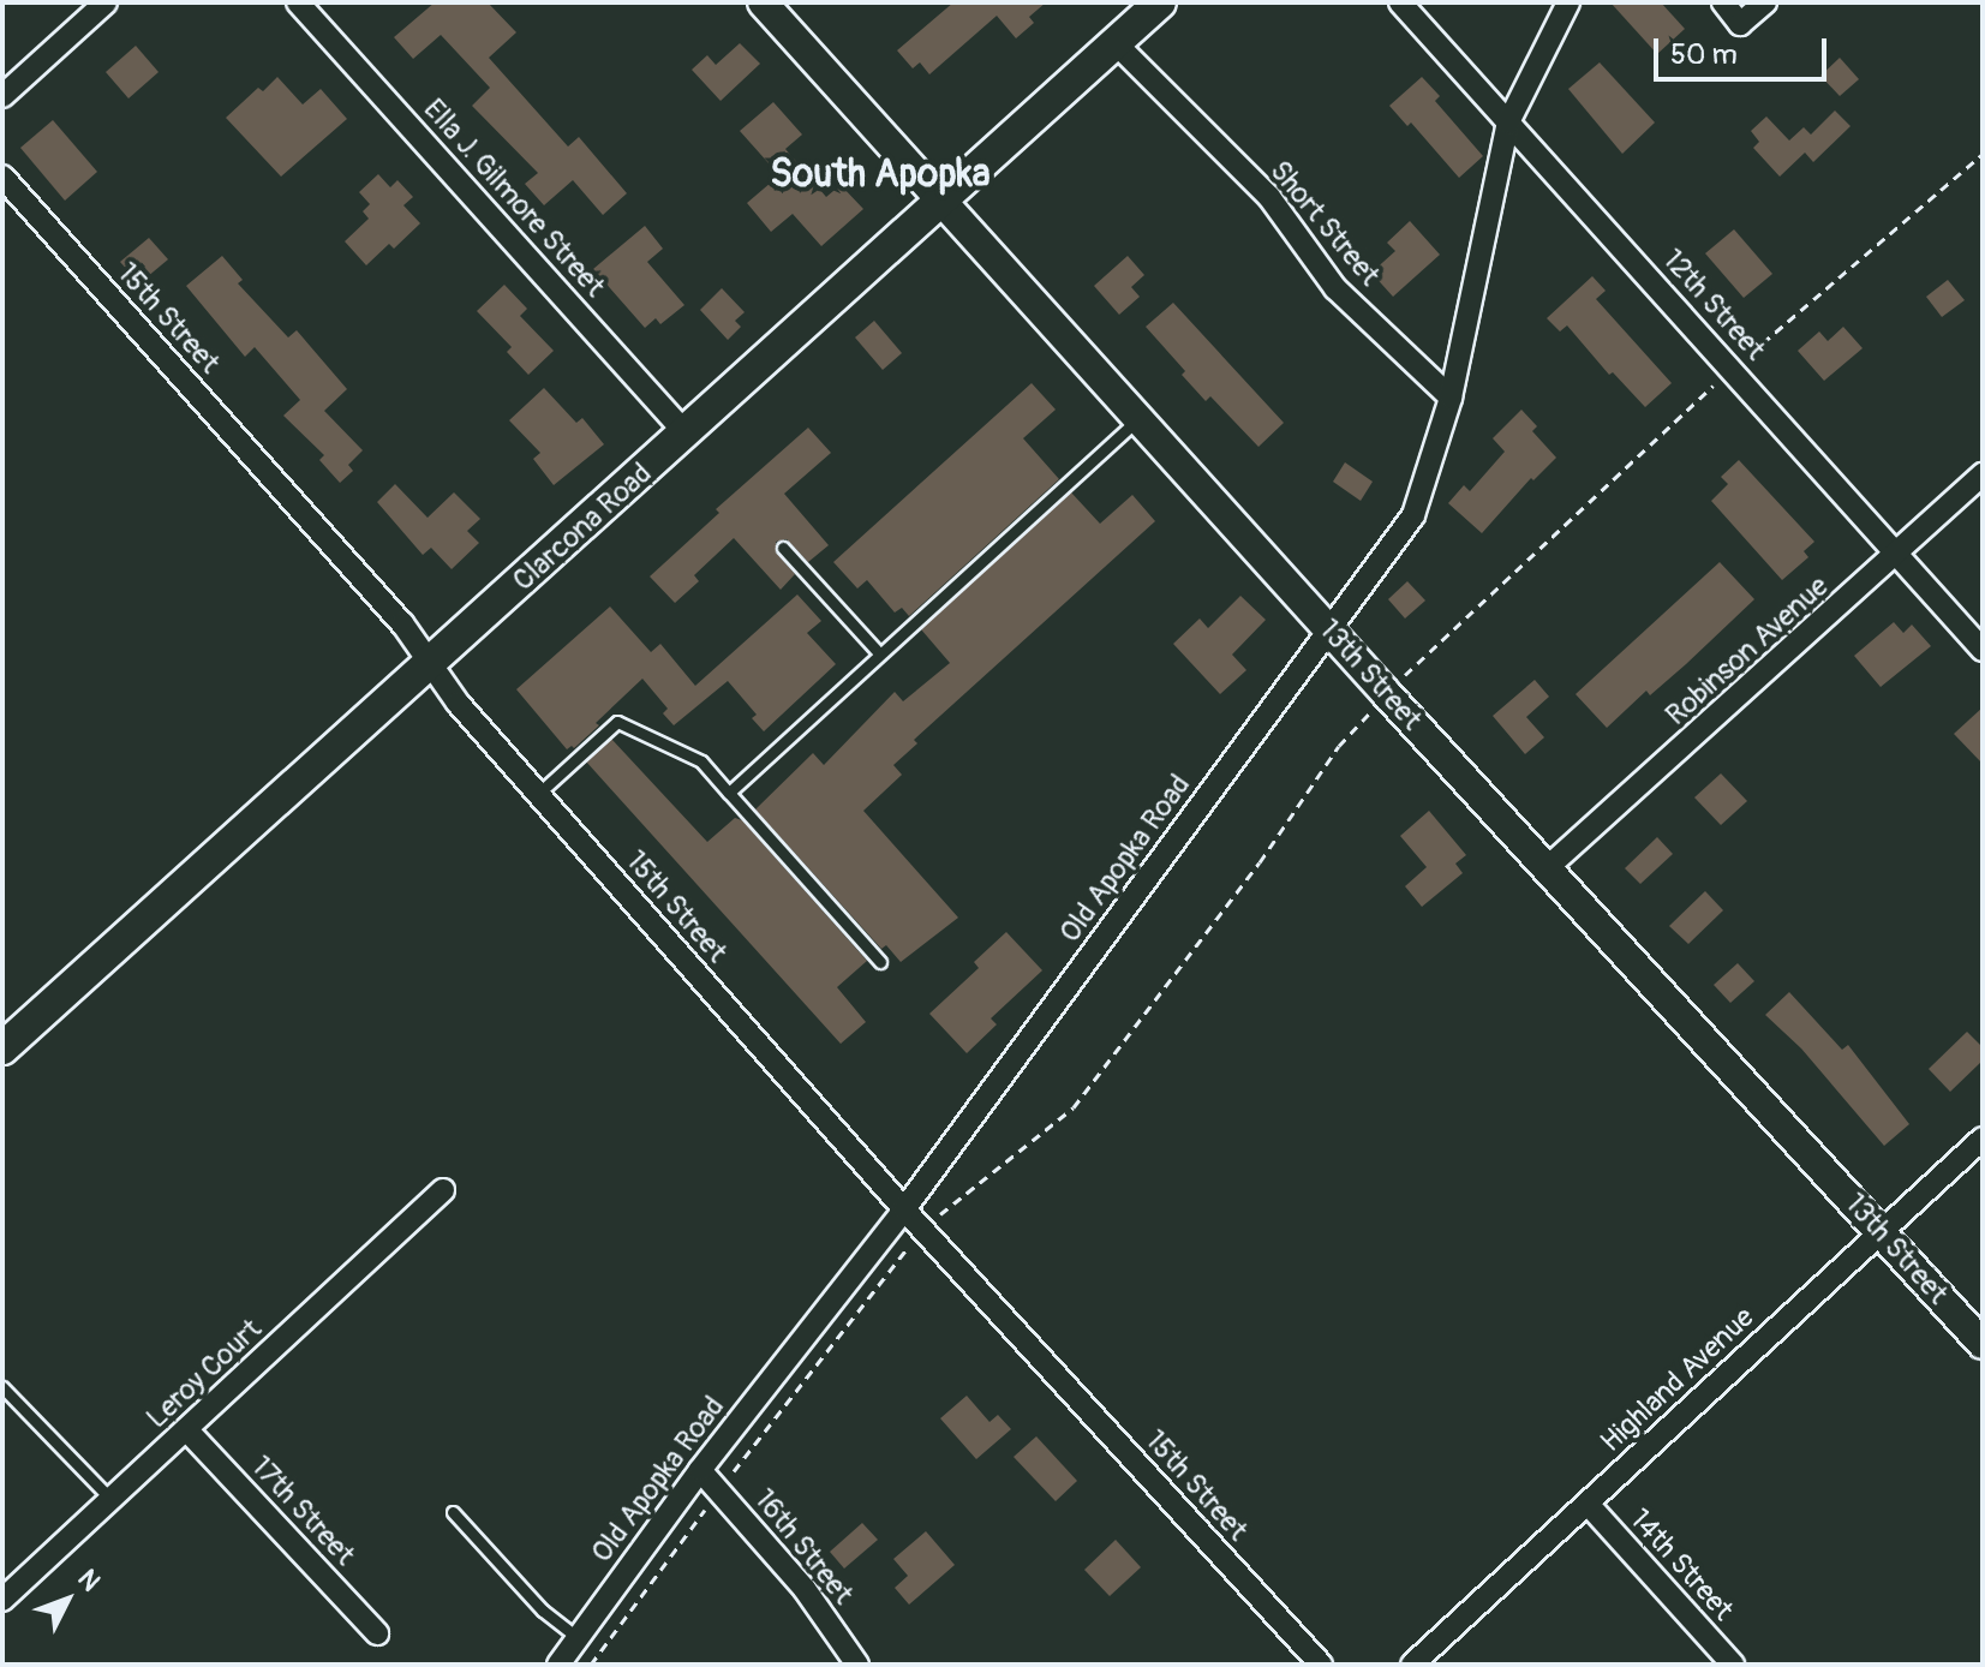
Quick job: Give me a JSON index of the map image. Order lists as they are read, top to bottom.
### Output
{
  "streets": {
    "main road": ["Clarcona Road"],
    "street": [
      "Ella J. Gilmore Street",
      "Short Street",
      "12th Street",
      "15th Street",
      "Robinson Avenue",
      "13th Street",
      "Old Apopka Road",
      "Leroy Court",
      "Highland Avenue",
      "17th Street",
      "16th Street",
      "14th Street"
    ]
  },
  "crossings": [
    ["Ella J. Gilmore Street", "Clarcona Road"],
    ["Short Street", "Clarcona Road"],
    ["Short Street", "Old Apopka Road"],
    ["12th Street", "Robinson Avenue"],
    ["12th Street", "Old Apopka Road"],
    ["15th Street", "Clarcona Road"],
    ["15th Street", "Old Apopka Road"],
    ["Clarcona Road", "13th Street"],
    ["Robinson Avenue", "13th Street"],
    ["13th Street", "Old Apopka Road"],
    ["13th Street", "Highland Avenue"],
    ["Old Apopka Road", "16th Street"],
    ["Leroy Court", "17th Street"],
    ["Highland Avenue", "14th Street"]
  ],
  "districts": ["South Apopka"],
  "scale_bar": "50 m",
  "north": "top right"
}
